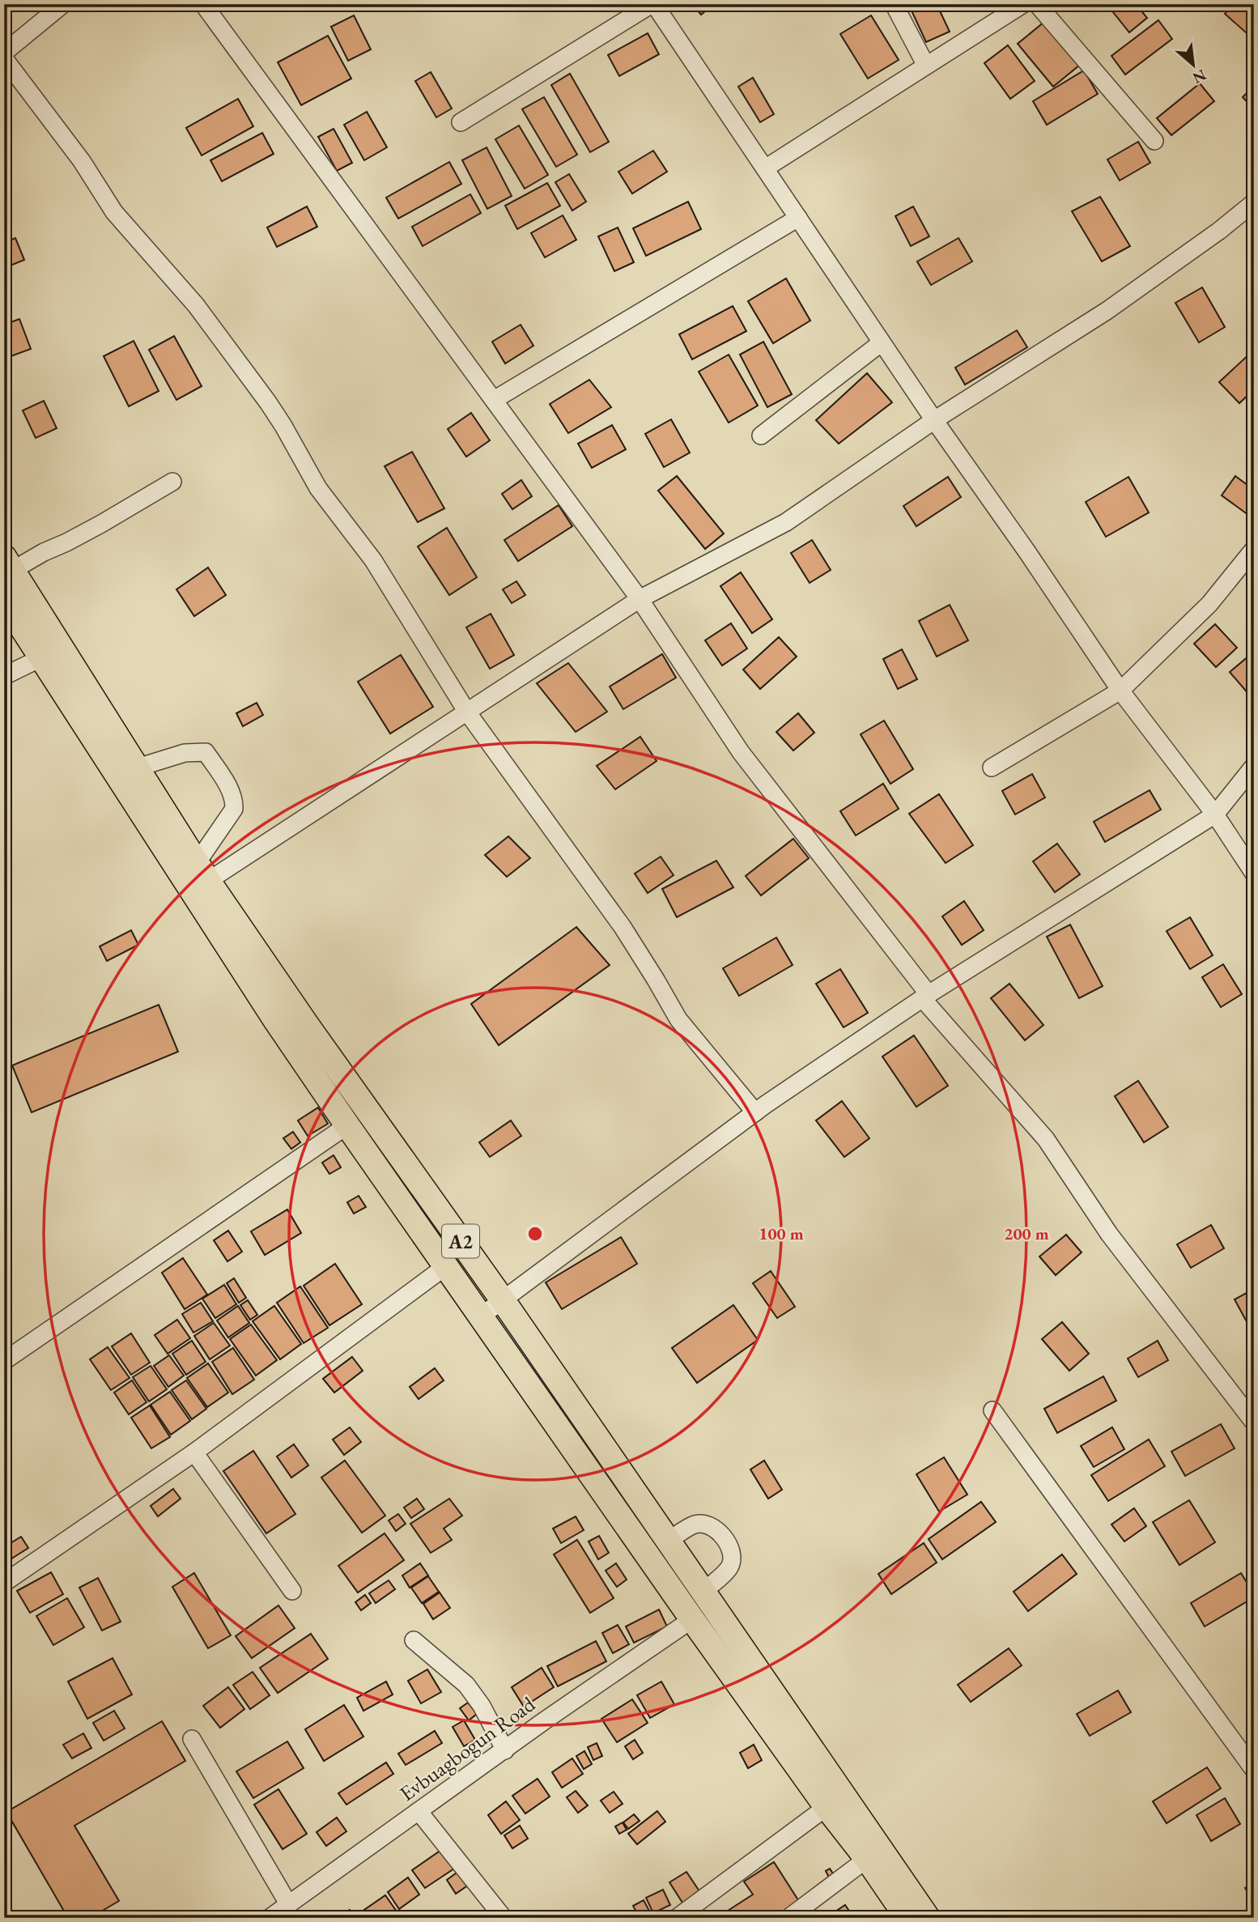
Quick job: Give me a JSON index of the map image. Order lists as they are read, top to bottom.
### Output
{
  "streets": {
    "highway": ["A2"],
    "street": ["Evbuagbogun Road"]
  },
  "crossings": [
    ["A2", "Evbuagbogun Road"]
  ],
  "north": "bottom right",
  "rings": ["100 m", "200 m"]
}
